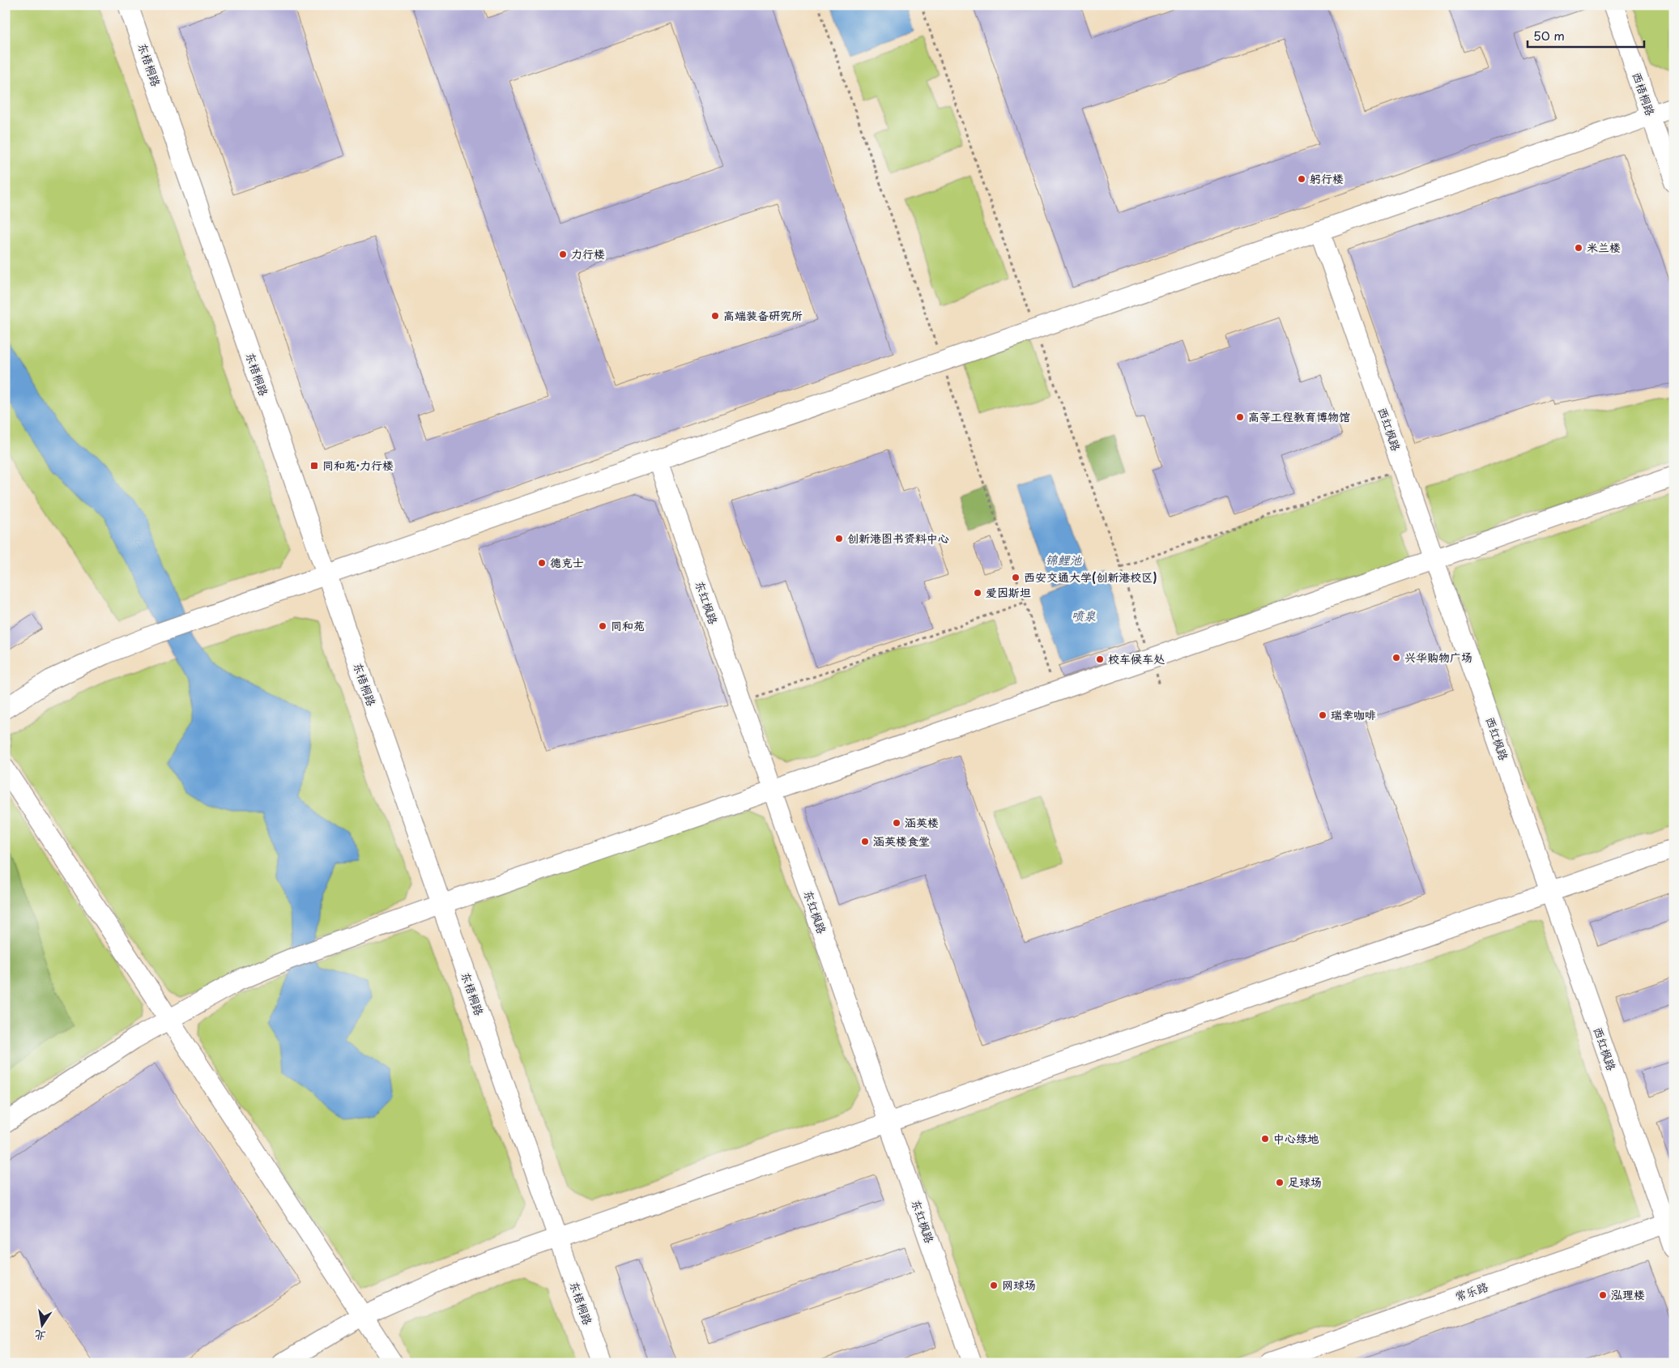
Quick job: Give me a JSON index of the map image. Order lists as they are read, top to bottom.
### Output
{
  "streets": {
    "street": [
      "东梧桐路",
      "西梧桐路",
      "西红枫路",
      "东红枫路",
      "常乐路"
    ]
  },
  "crossings": [
    ["西红枫路", "常乐路"]
  ],
  "water": ["锦鲤池", "喷泉"],
  "places": {
    "other": [
      "躬行楼",
      "米兰楼",
      "力行楼",
      "高端装备研究所",
      "高等工程教育博物馆",
      "创新港图书资料中心",
      "德克士",
      "西安交通大学(创新港校区)",
      "爱因斯坦",
      "同和苑",
      "兴华购物广场",
      "校车候车处",
      "瑞幸咖啡",
      "涵英楼",
      "涵英楼食堂",
      "中心绿地",
      "足球场",
      "网球场",
      "泓理楼"
    ],
    "transit": ["同和苑·力行楼"]
  },
  "scale_bar": "50 m",
  "north": "bottom"
}
